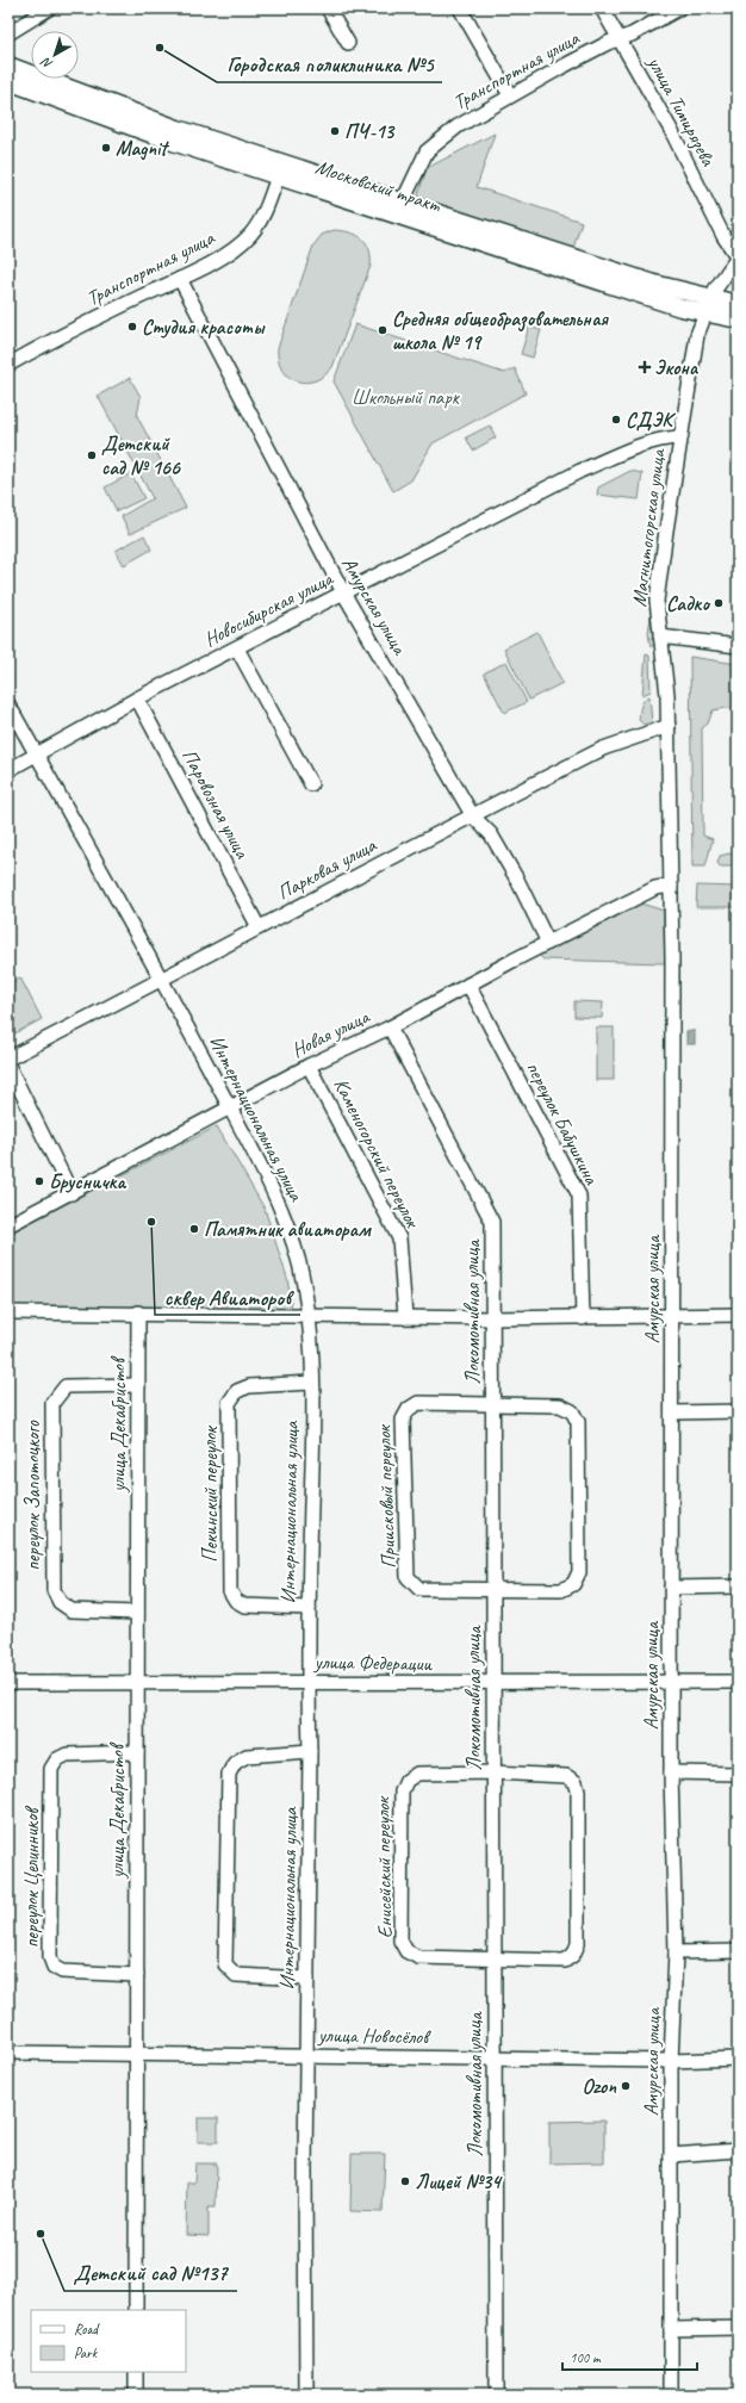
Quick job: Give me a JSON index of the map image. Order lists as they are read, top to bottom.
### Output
{
  "streets": {
    "main road": ["Московский тракт"],
    "street": [
      "Транспортная улица",
      "улица Тимирязева",
      "Магнитогорская улица",
      "Амурская улица",
      "Новосибирская улица",
      "Паровозная улица",
      "Парковая улица",
      "Новая улица",
      "Интернациональная улица",
      "переулок Бабушкина",
      "Каменогорский переулок",
      "Локомотивная улица",
      "улица Декабристов",
      "Пекинский переулок",
      "переулок Запотоцкого",
      "Приисковый переулок",
      "улица Федерации",
      "Енисейский переулок",
      "переулок Целинников",
      "улица Новосёлов"
    ]
  },
  "crossings": [
    ["Транспортная улица", "улица Тимирязева"],
    ["Транспортная улица", "Московский тракт"],
    ["Транспортная улица", "Амурская улица"],
    ["улица Тимирязева", "Магнитогорская улица"],
    ["Московский тракт", "Магнитогорская улица"],
    ["Магнитогорская улица", "Амурская улица"],
    ["Магнитогорская улица", "Новосибирская улица"],
    ["Магнитогорская улица", "Парковая улица"],
    ["Магнитогорская улица", "Новая улица"],
    ["Амурская улица", "Новосибирская улица"],
    ["Амурская улица", "Парковая улица"],
    ["Амурская улица", "Новая улица"],
    ["Амурская улица", "улица Федерации"],
    ["Амурская улица", "улица Новосёлов"],
    ["Новосибирская улица", "Паровозная улица"],
    ["Новосибирская улица", "Интернациональная улица"],
    ["Паровозная улица", "Парковая улица"],
    ["Парковая улица", "Интернациональная улица"],
    ["Новая улица", "Интернациональная улица"],
    ["Новая улица", "переулок Бабушкина"],
    ["Новая улица", "Каменогорский переулок"],
    ["Новая улица", "Локомотивная улица"],
    ["Интернациональная улица", "Пекинский переулок"],
    ["Интернациональная улица", "улица Федерации"],
    ["Интернациональная улица", "улица Новосёлов"],
    ["Локомотивная улица", "Приисковый переулок"],
    ["Локомотивная улица", "улица Федерации"],
    ["Локомотивная улица", "Енисейский переулок"],
    ["Локомотивная улица", "улица Новосёлов"],
    ["улица Декабристов", "переулок Запотоцкого"],
    ["улица Декабристов", "улица Федерации"],
    ["улица Декабристов", "переулок Целинников"],
    ["улица Декабристов", "улица Новосёлов"]
  ],
  "parks": ["Школьный парк"],
  "places": {
    "other": [
      "Городская поликлиника №5",
      "ПЧ-13",
      "Magnit",
      "Студия красоты",
      "Средняя общеобразовательная школа № 19",
      "СДЭК",
      "Детский сад № 166",
      "Садко",
      "Брусничка",
      "сквер Авиаторов",
      "Памятник авиаторам",
      "Ozon",
      "Лицей №34",
      "Детский сад №137"
    ],
    "health": ["Экона"]
  },
  "legend": ["Road", "Park"],
  "scale_bar": "100 m",
  "north": "bottom left"
}
